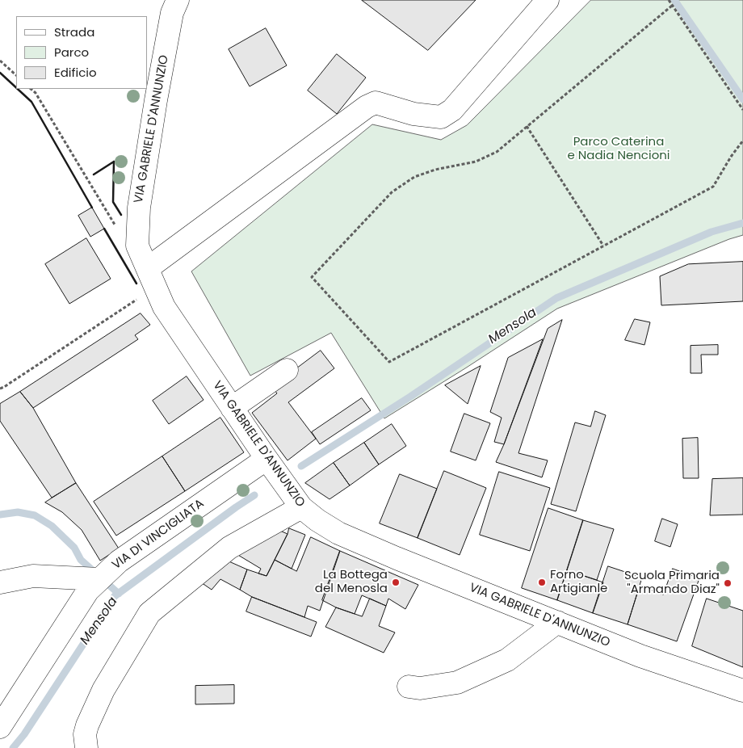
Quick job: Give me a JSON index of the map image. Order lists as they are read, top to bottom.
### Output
{
  "streets": {
    "street": ["VIA GABRIELE D'ANNUNZIO", "VIA DI VINCIGLIATA"]
  },
  "crossings": [
    ["VIA GABRIELE D'ANNUNZIO", "VIA DI VINCIGLIATA"]
  ],
  "water": ["Mensola"],
  "parks": ["Parco Caterina e Nadia Nencioni"],
  "places": ["La Bottega del Menosla", "Forno Artigianle", "Scuola Primaria \"Armando Diaz\""],
  "legend": ["Strada", "Parco", "Edificio"]
}
